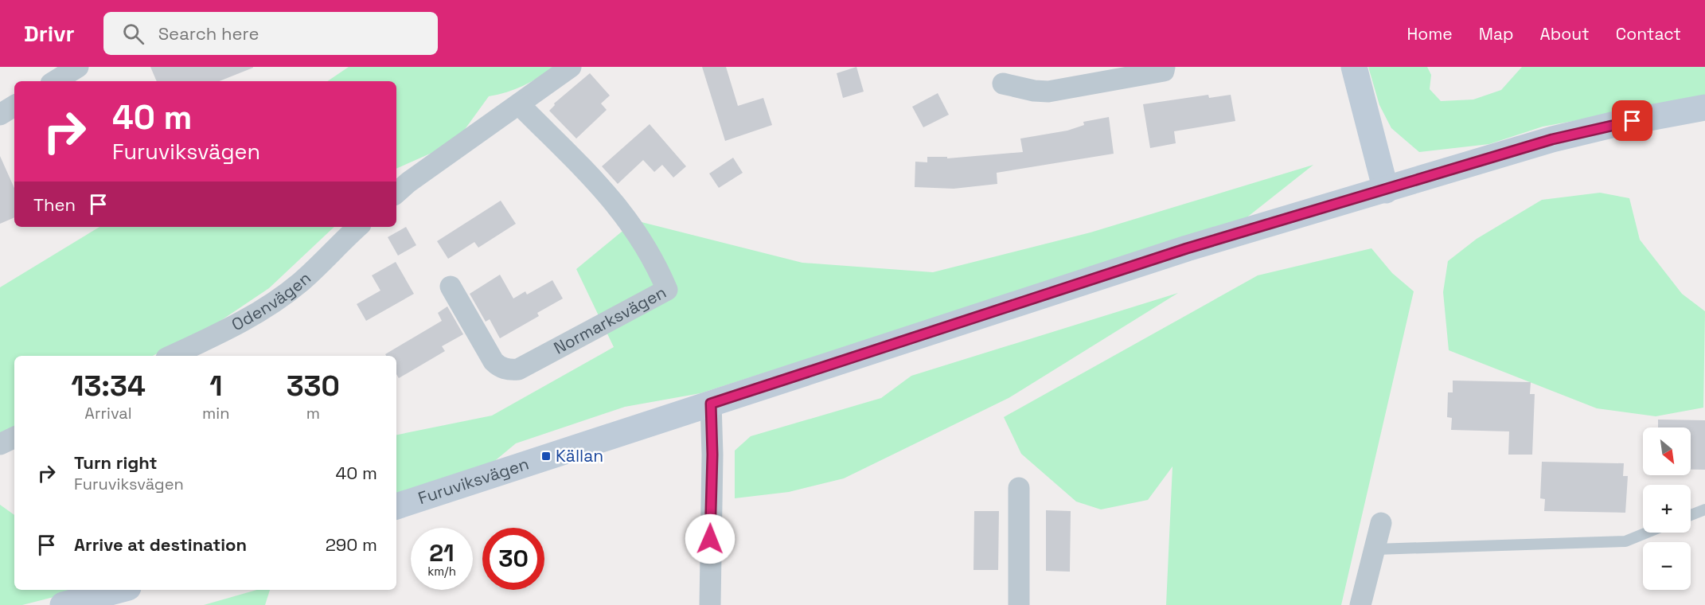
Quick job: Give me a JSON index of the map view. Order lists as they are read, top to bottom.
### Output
{
  "streets": {
    "main road": ["Furuviksvägen"],
    "street": ["Odenvägen", "Normarksvägen"]
  },
  "places": {
    "transit": ["Källan"]
  },
  "north": "bottom right",
  "page": {
    "header": "Drivr",
    "search": "Search here",
    "nav": [
      "Home",
      "Map",
      "About",
      "Contact"
    ],
    "turn": ["40 m", "Furuviksvägen"],
    "then": "Then",
    "eta": [
      "13:34",
      "Arrival",
      "1",
      "min",
      "330",
      "m"
    ],
    "map_buttons": ["+", "−"],
    "list": [
      {
        "name": "Turn right",
        "note": "Furuviksvägen",
        "value": "40 m"
      },
      {
        "name": "Arrive at destination",
        "value": "290 m"
      }
    ],
    "speed": "21 km/h",
    "limit": "30"
  }
}
